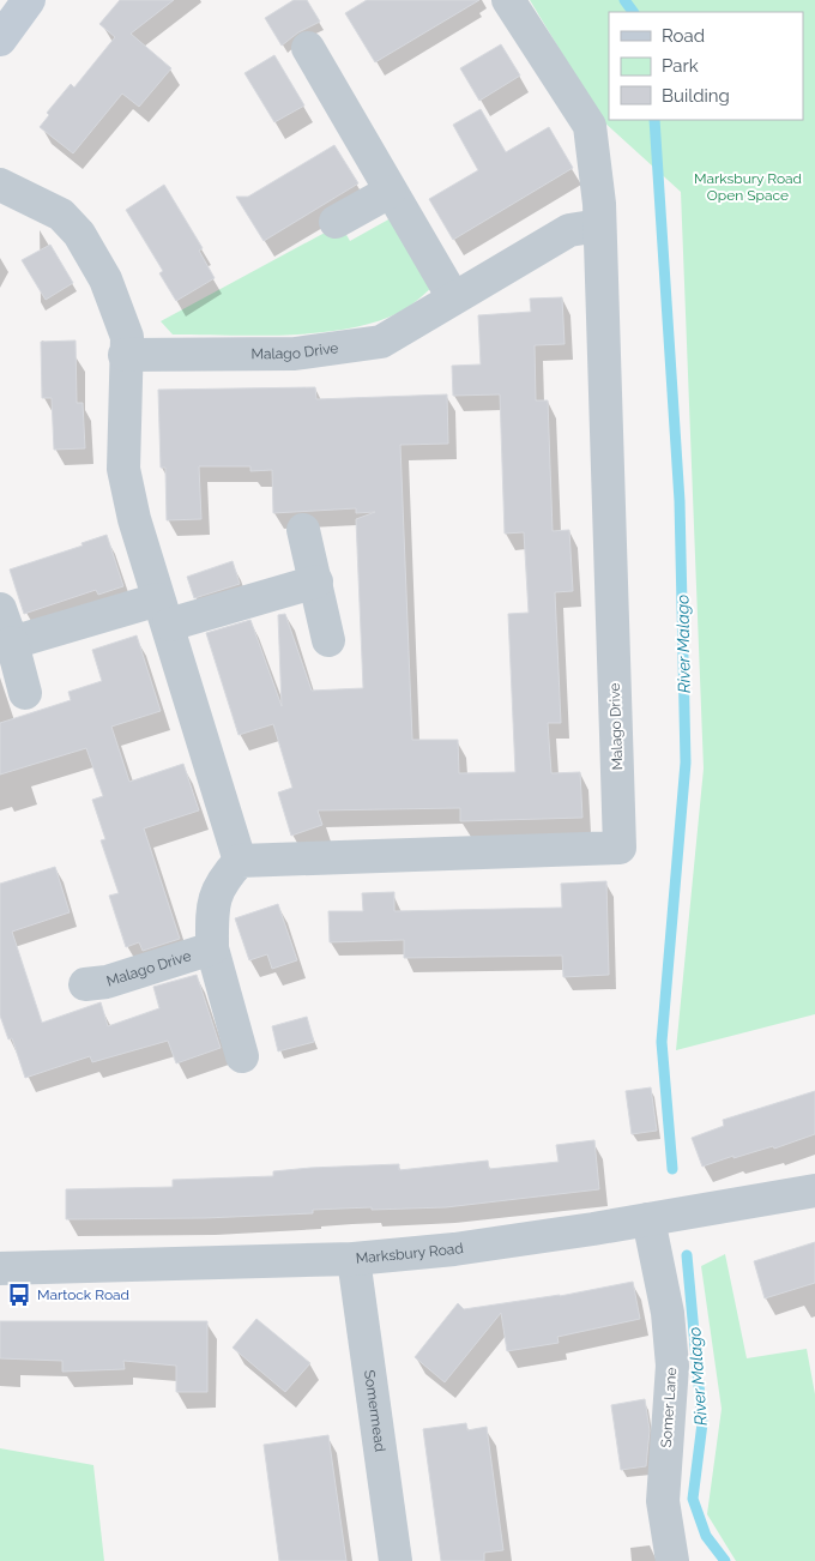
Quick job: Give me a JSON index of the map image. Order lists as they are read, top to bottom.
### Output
{
  "streets": {
    "street": [
      "Malago Drive",
      "Marksbury Road",
      "Somer Lane",
      "Somermead"
    ]
  },
  "crossings": [
    ["Marksbury Road", "Somer Lane"],
    ["Marksbury Road", "Somermead"]
  ],
  "water": ["River Malago"],
  "parks": ["Marksbury Road Open Space"],
  "places": {
    "bus stop": ["Martock Road"]
  },
  "legend": ["Road", "Park", "Building"]
}
